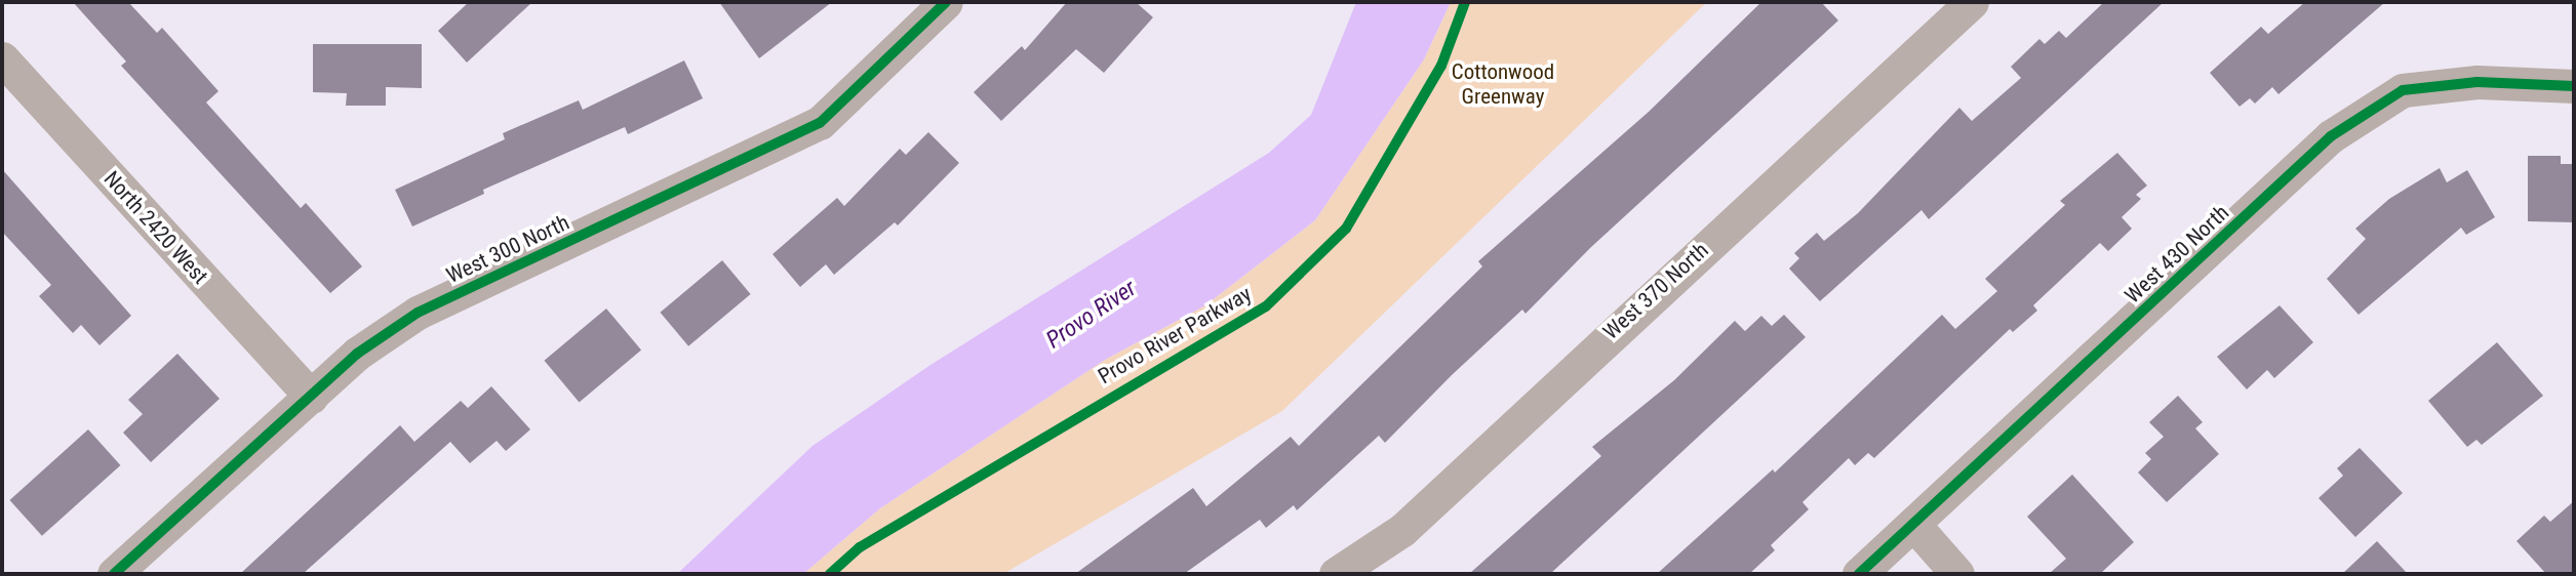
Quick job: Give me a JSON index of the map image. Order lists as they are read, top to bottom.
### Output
{
  "streets": {
    "street": [
      "North 2420 West",
      "West 300 North",
      "West 430 North",
      "West 370 North"
    ],
    "cycle path": ["Provo River Parkway"]
  },
  "crossings": [
    ["North 2420 West", "West 300 North"]
  ],
  "water": ["Provo River"],
  "parks": ["Cottonwood Greenway"]
}
